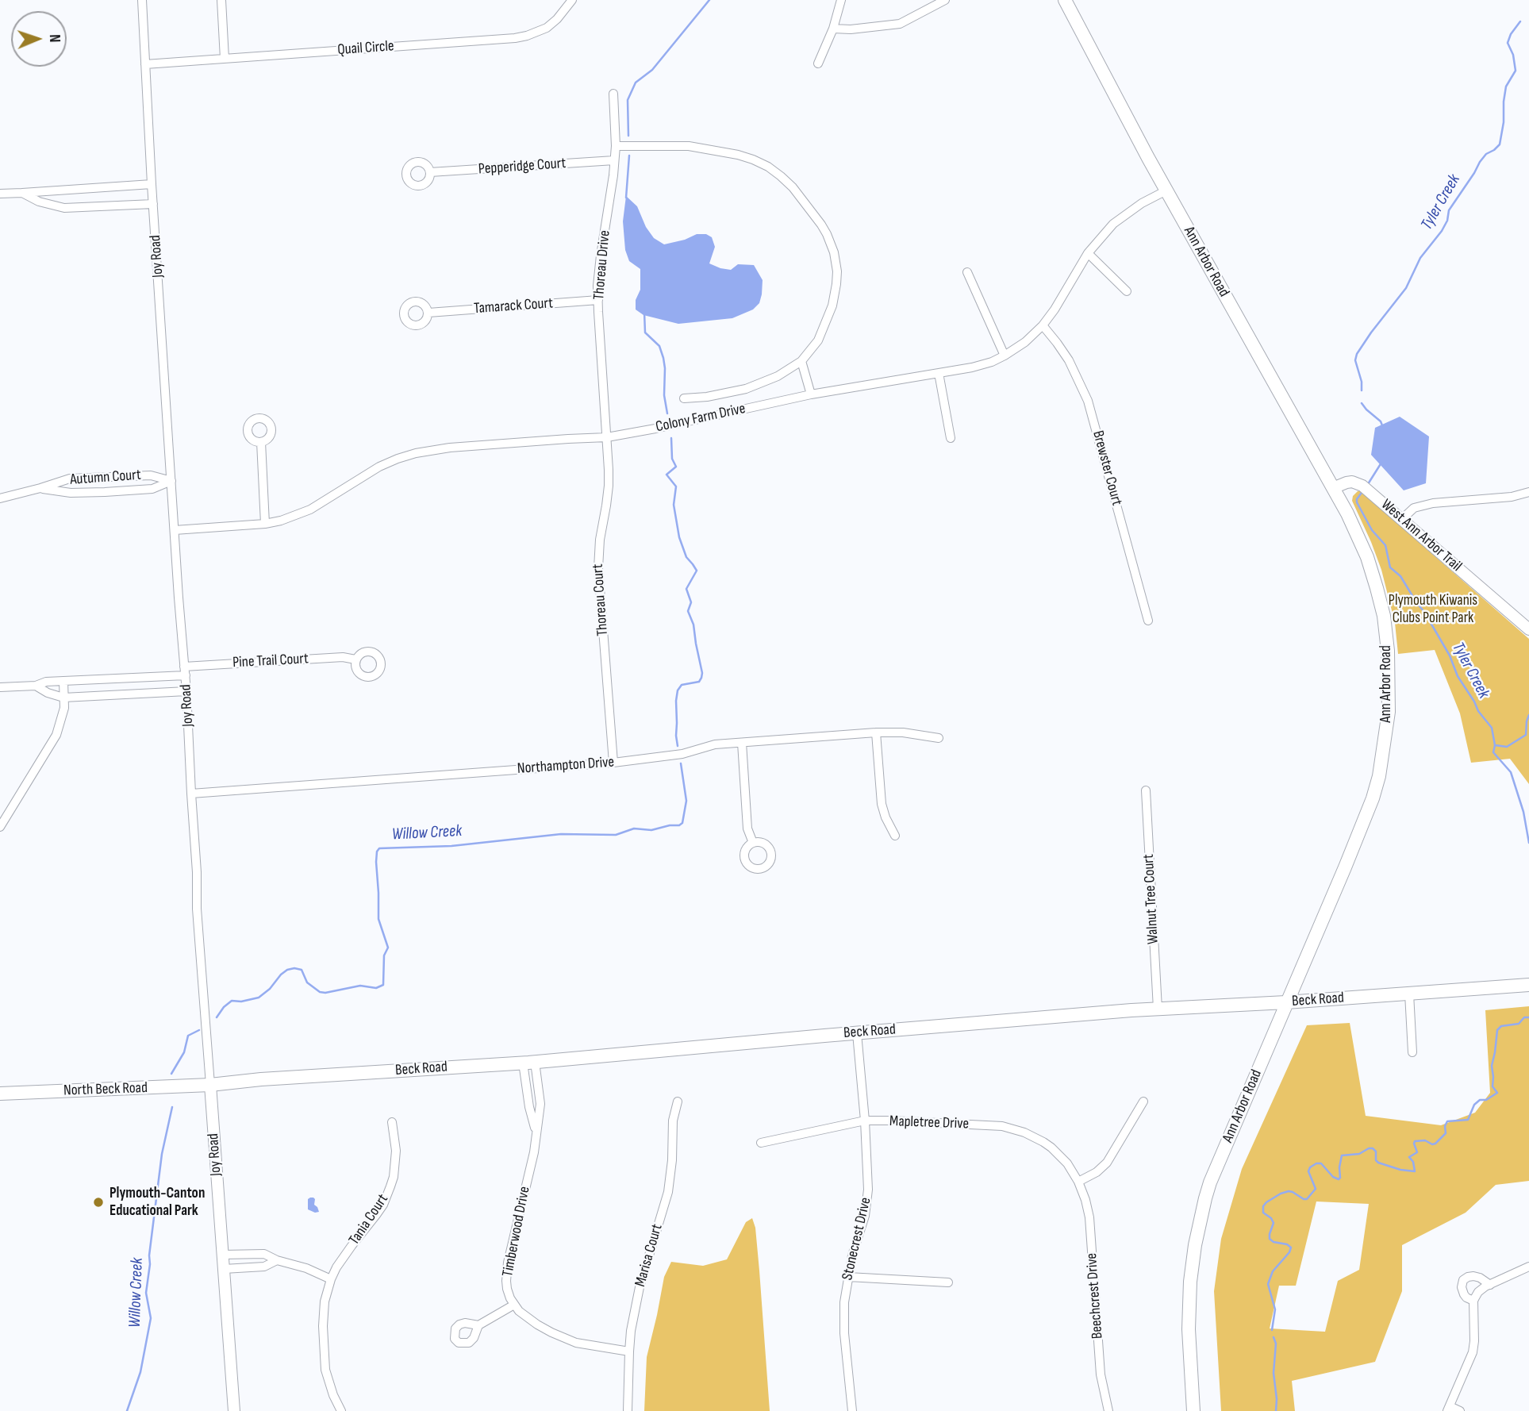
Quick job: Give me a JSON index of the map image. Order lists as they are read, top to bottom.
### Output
{
  "streets": {
    "main road": ["Ann Arbor Road", "Beck Road", "North Beck Road"],
    "street": [
      "Quail Circle",
      "Pepperidge Court",
      "Joy Road",
      "Thoreau Drive",
      "Tamarack Court",
      "Colony Farm Drive",
      "Brewster Court",
      "Autumn Court",
      "West Ann Arbor Trail",
      "Thoreau Court",
      "Pine Trail Court",
      "Northampton Drive",
      "Walnut Tree Court",
      "Mapletree Drive",
      "Tania Court",
      "Timberwood Drive",
      "Stonecrest Drive",
      "Marisa Court",
      "Beechcrest Drive"
    ]
  },
  "crossings": [
    ["Quail Circle", "Joy Road"],
    ["Pepperidge Court", "Thoreau Drive"],
    ["Joy Road", "Colony Farm Drive"],
    ["Joy Road", "Autumn Court"],
    ["Joy Road", "Pine Trail Court"],
    ["Joy Road", "Northampton Drive"],
    ["Joy Road", "Beck Road"],
    ["Joy Road", "North Beck Road"],
    ["Ann Arbor Road", "Colony Farm Drive"],
    ["Ann Arbor Road", "West Ann Arbor Trail"],
    ["Ann Arbor Road", "Beck Road"],
    ["Thoreau Drive", "Tamarack Court"],
    ["Thoreau Drive", "Colony Farm Drive"],
    ["Thoreau Drive", "Thoreau Court"],
    ["Colony Farm Drive", "Brewster Court"],
    ["Colony Farm Drive", "Thoreau Court"],
    ["Thoreau Court", "Northampton Drive"],
    ["Walnut Tree Court", "Beck Road"],
    ["Beck Road", "North Beck Road"],
    ["Beck Road", "Timberwood Drive"],
    ["Beck Road", "Stonecrest Drive"],
    ["Mapletree Drive", "Stonecrest Drive"],
    ["Mapletree Drive", "Beechcrest Drive"]
  ],
  "water": ["Tyler Creek", "Willow Creek"],
  "parks": ["Plymouth Kiwanis Clubs Point Park"],
  "places": ["Plymouth-Canton Educational Park"],
  "north": "right"
}
